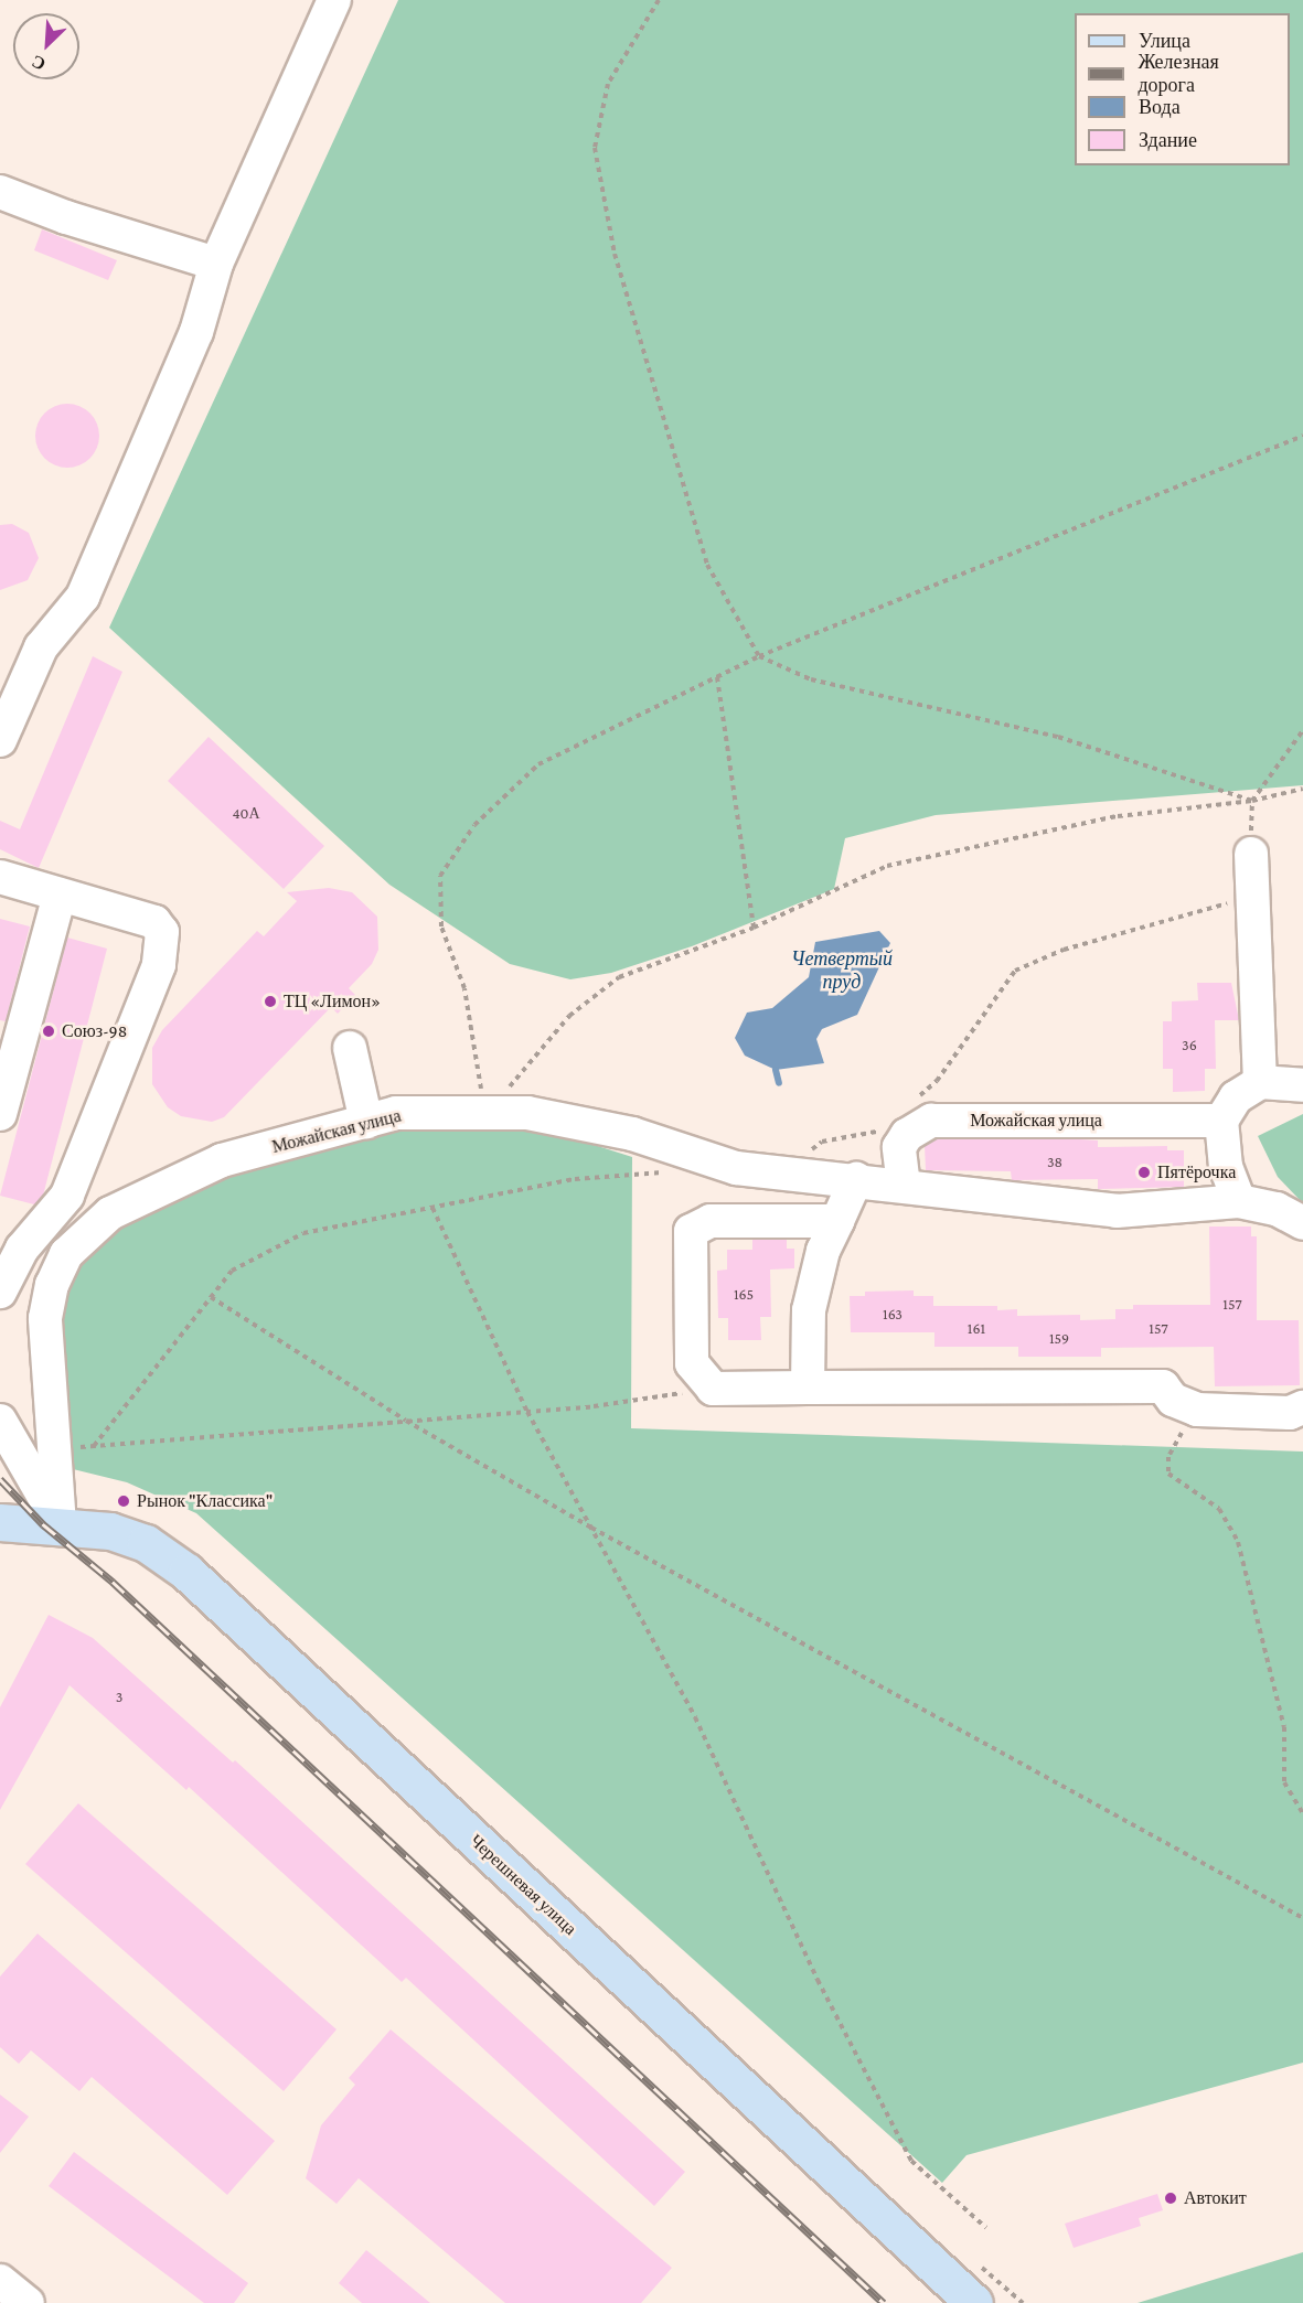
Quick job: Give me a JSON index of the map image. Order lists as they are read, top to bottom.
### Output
{
  "streets": {
    "main road": ["Черешневая улица"],
    "street": ["Можайская улица"]
  },
  "crossings": [
    ["Можайская улица", "Черешневая улица"]
  ],
  "water": ["Четвертый пруд"],
  "places": [
    "ТЦ «Лимон»",
    "Союз-98",
    "Пятёрочка",
    "Рынок \"Классика\"",
    "Автокит"
  ],
  "house_numbers": [
    "40А",
    "36",
    "38",
    "165",
    "157",
    "163",
    "161",
    "157",
    "159",
    "3"
  ],
  "legend": [
    "Улица",
    "Железная дорога",
    "Вода",
    "Здание"
  ],
  "north": "bottom left"
}
